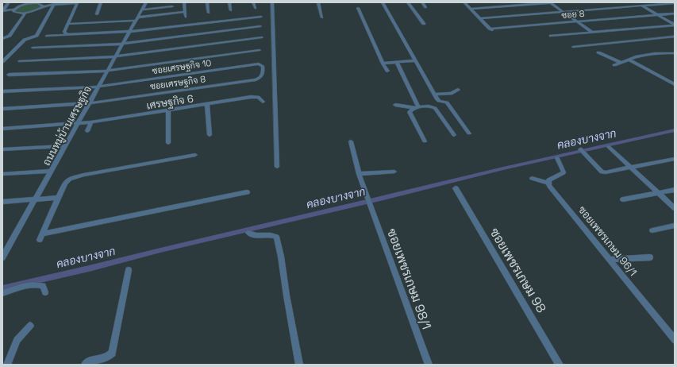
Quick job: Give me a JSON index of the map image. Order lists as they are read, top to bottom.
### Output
{
  "streets": {
    "street": [
      "ซอย 8",
      "ซอยเศรษฐกิจ 10",
      "ซอยเศรษฐกิจ 8",
      "เศรษฐกิจ 6",
      "ถนนหมู่บ้านเศรษฐกิจ",
      "ซอยเพชรเกษม 96/1",
      "ซอยเพชรเกษม 98",
      "ซอยเพชรเกษม 98/1"
    ]
  },
  "crossings": [
    ["ซอยเศรษฐกิจ 10", "ซอยเศรษฐกิจ 8"],
    ["ซอยเศรษฐกิจ 10", "ถนนหมู่บ้านเศรษฐกิจ"],
    ["ซอยเศรษฐกิจ 8", "ถนนหมู่บ้านเศรษฐกิจ"],
    ["เศรษฐกิจ 6", "ถนนหมู่บ้านเศรษฐกิจ"]
  ],
  "water": ["คลองบางจาก"]
}
